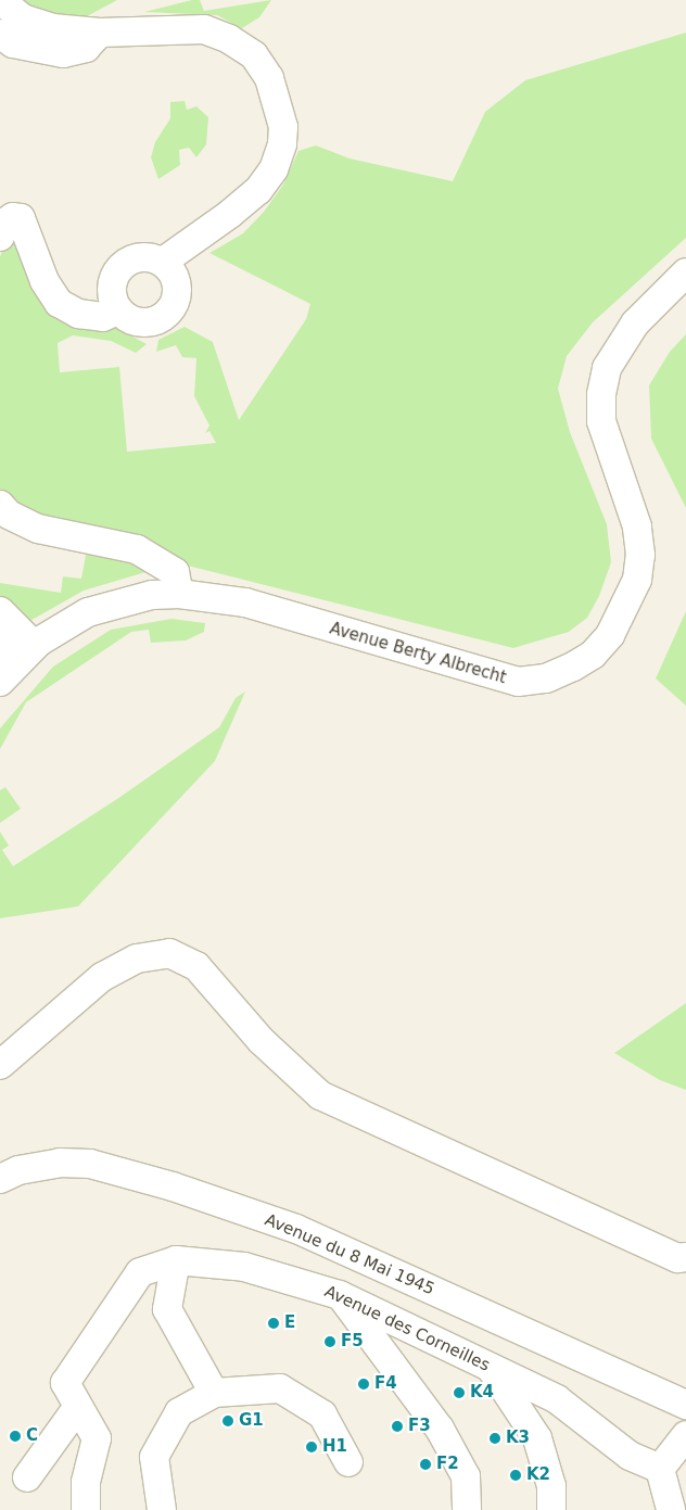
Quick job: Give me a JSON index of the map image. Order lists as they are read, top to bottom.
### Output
{
  "streets": {
    "street": ["Avenue Berty Albrecht", "Avenue du 8 Mai 1945", "Avenue des Corneilles"]
  },
  "places": [
    "E",
    "F5",
    "F4",
    "K4",
    "G1",
    "F3",
    "C",
    "K3",
    "H1",
    "F2",
    "K2"
  ]
}
